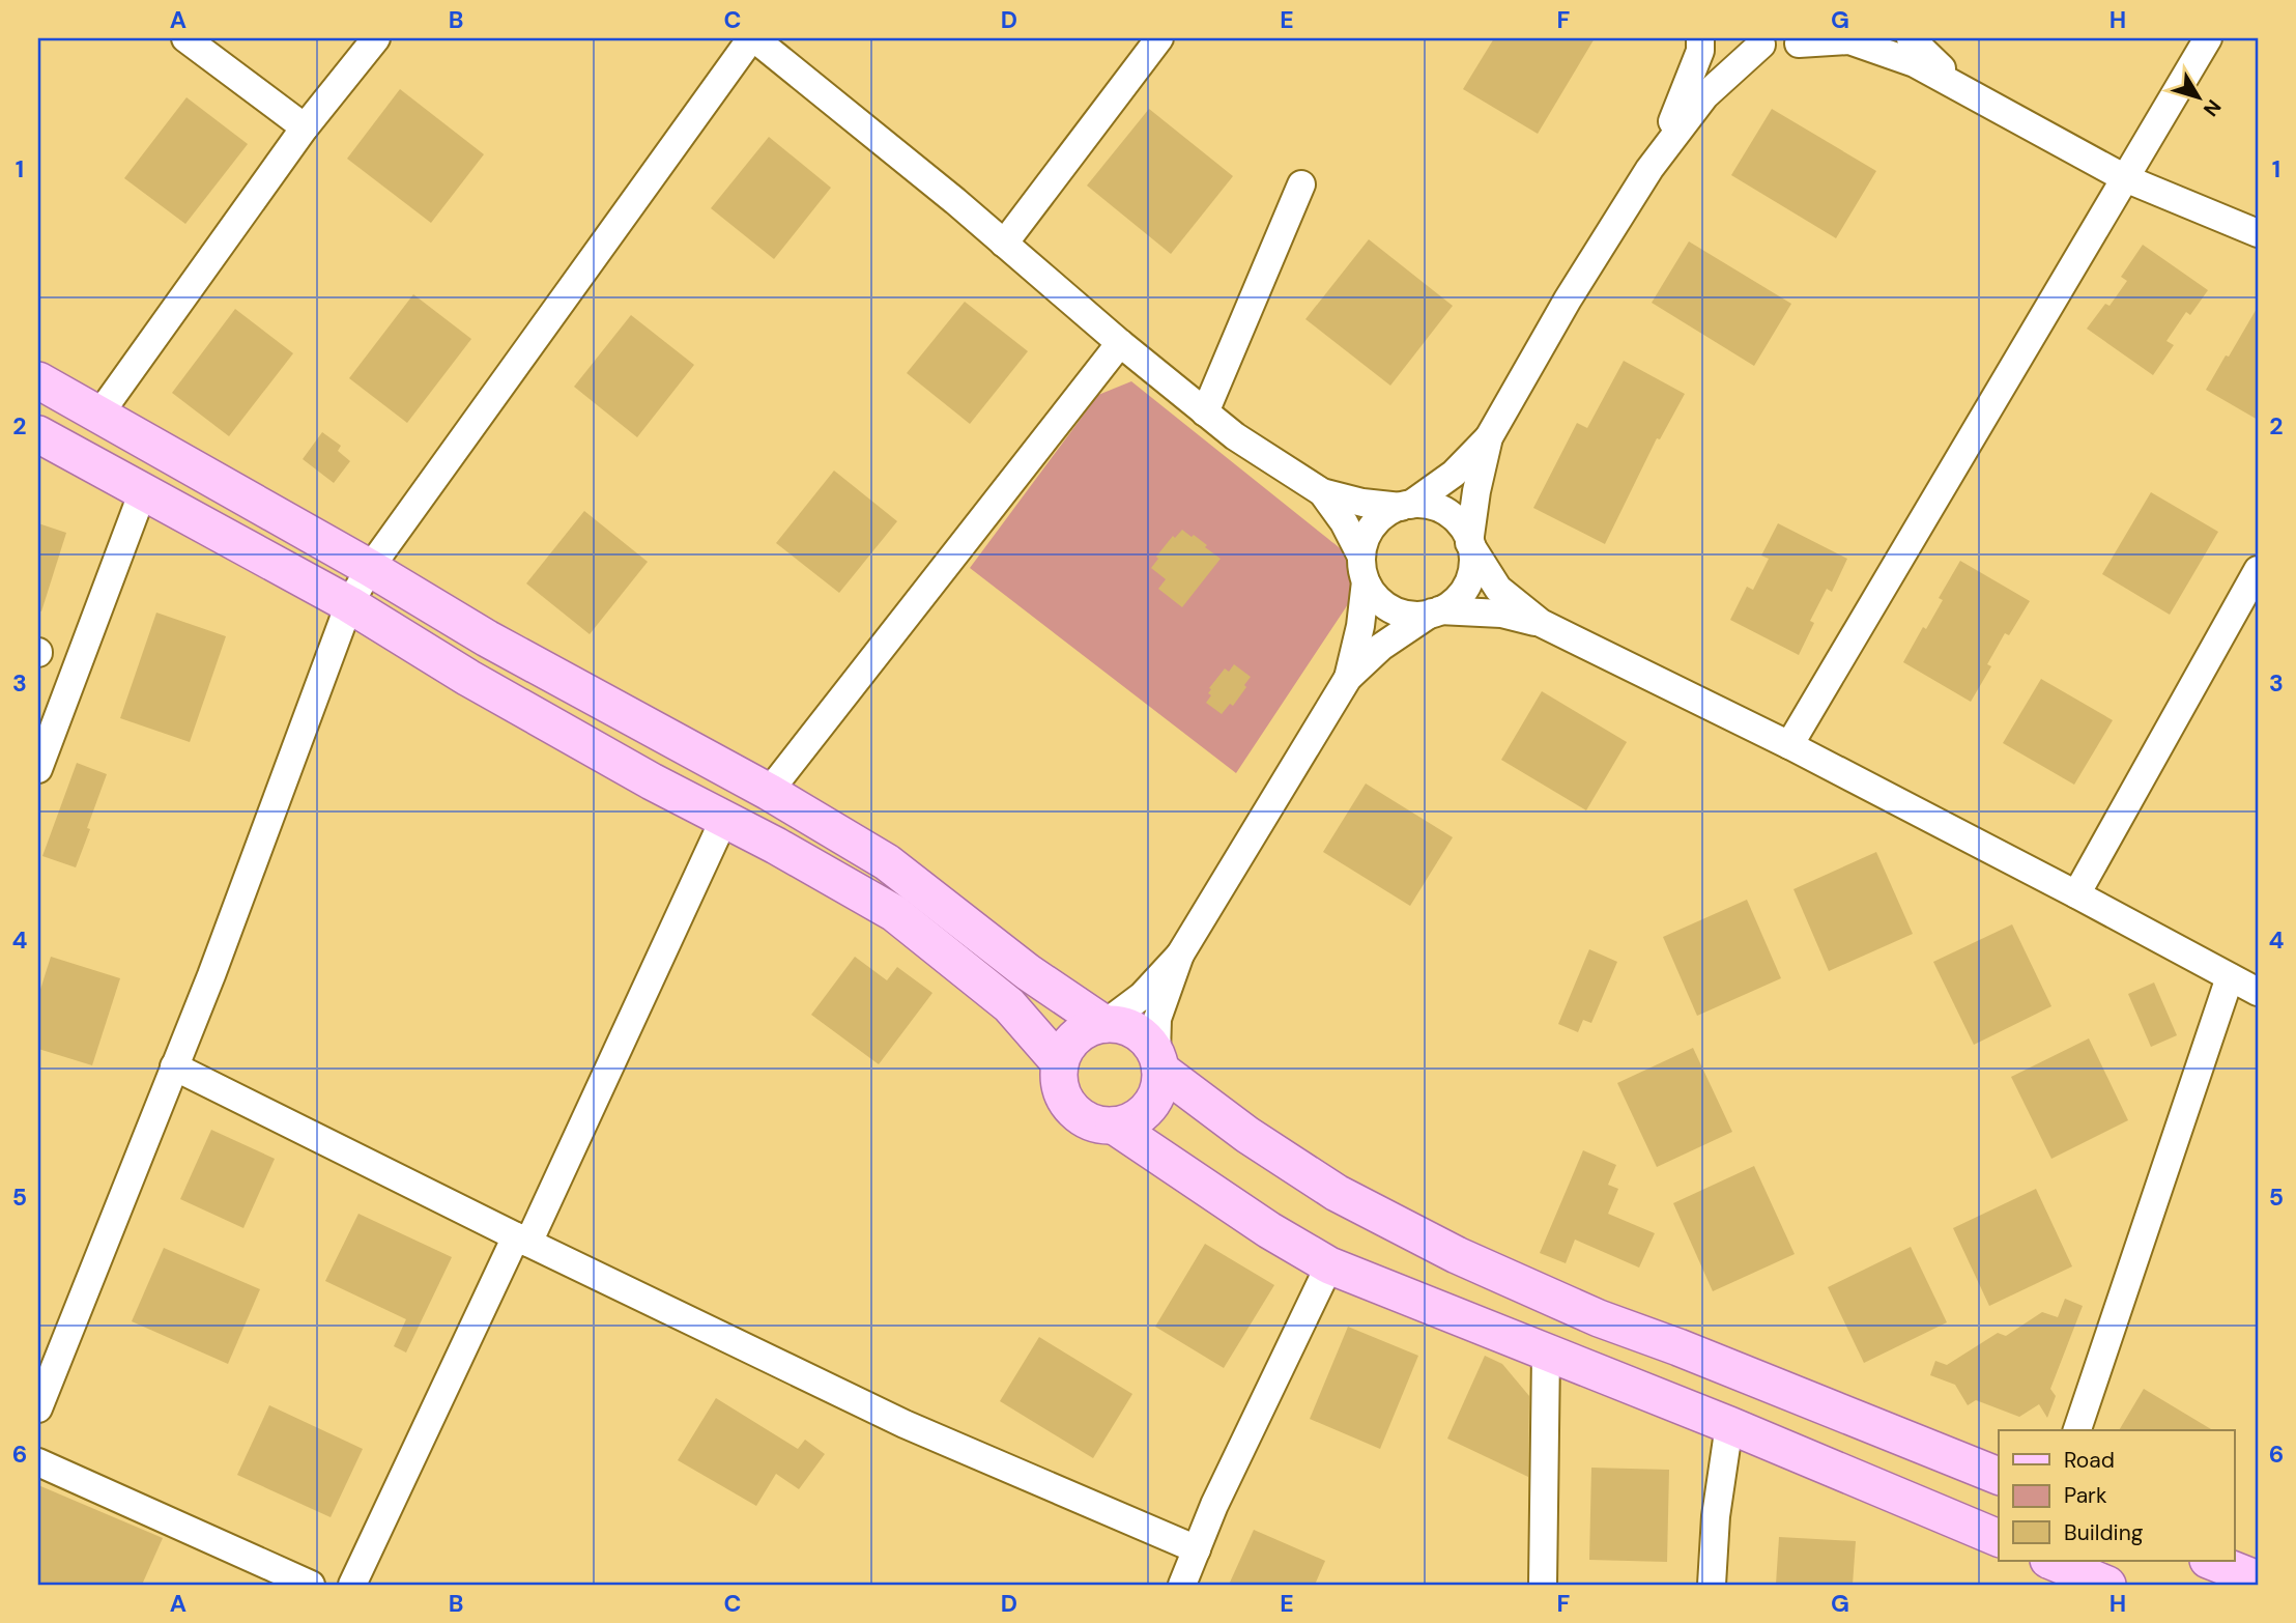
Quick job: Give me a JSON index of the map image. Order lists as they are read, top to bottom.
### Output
{
  "legend": ["Road", "Park", "Building"],
  "north": "bottom right",
  "grid": {
    "columns": [
      "A",
      "B",
      "C",
      "D",
      "E",
      "F",
      "G",
      "H"
    ],
    "rows": [
      "1",
      "2",
      "3",
      "4",
      "5",
      "6"
    ]
  }
}
